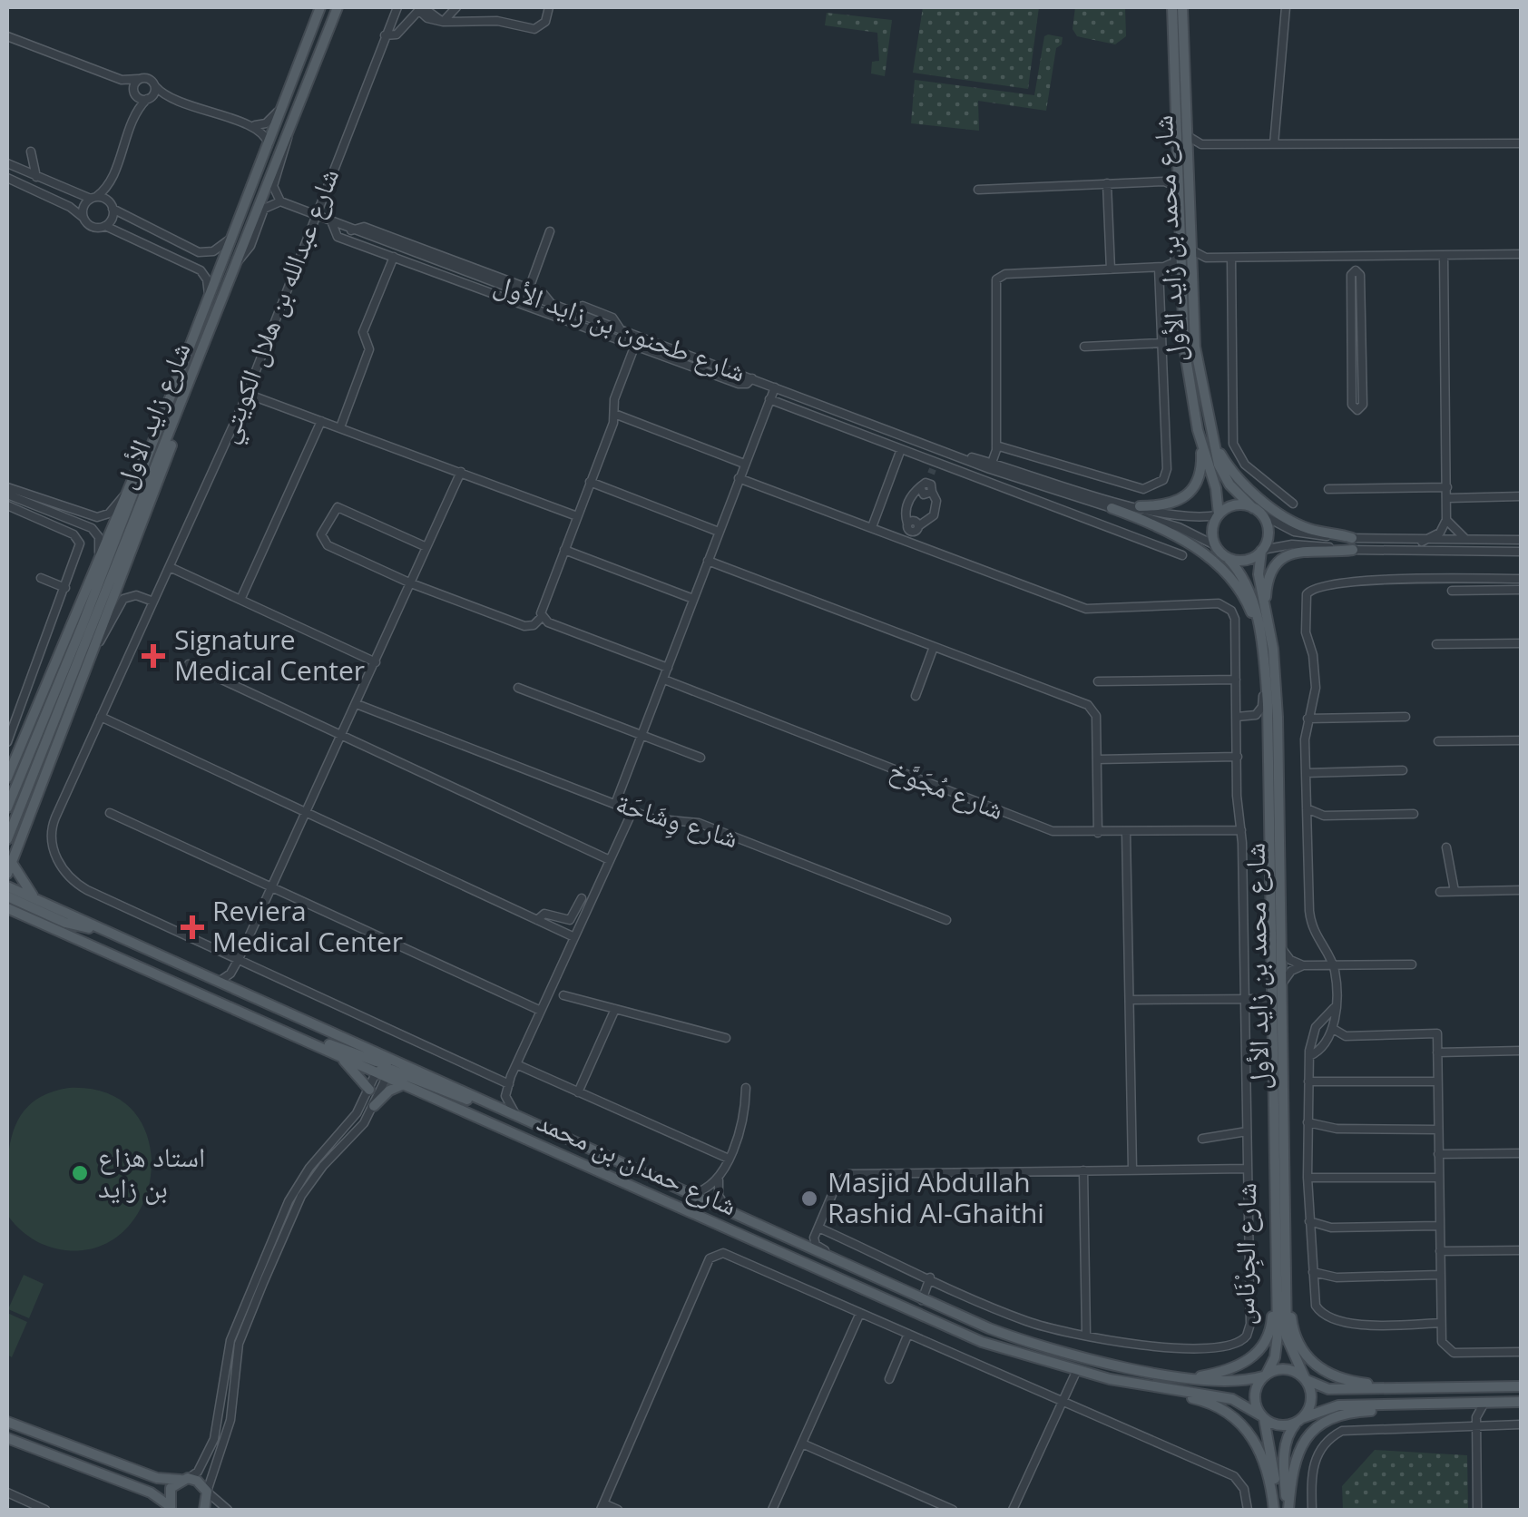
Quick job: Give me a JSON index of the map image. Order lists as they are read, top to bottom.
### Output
{
  "streets": {
    "main road": ["شارع محمد بن زايد الأول", "شارع زايد الأول", "شارع حمدان بن محمد"],
    "street": [
      "شارع عبدالله بن هلال الكويتي",
      "شارع طحنون بن زايد الأول",
      "شارع مُجَوَّخ",
      "شارع وِشَاحَة",
      "شارع الجِرْنَاس"
    ]
  },
  "crossings": [
    ["شارع محمد بن زايد الأول", "شارع طحنون بن زايد الأول"],
    ["شارع محمد بن زايد الأول", "شارع حمدان بن محمد"],
    ["شارع عبدالله بن هلال الكويتي", "شارع طحنون بن زايد الأول"],
    ["شارع مُجَوَّخ", "شارع الجِرْنَاس"]
  ],
  "places": {
    "health": ["Signature Medical Center", "Reviera Medical Center"],
    "other": ["استاد هزاع بن زايد", "Masjid Abdullah Rashid Al-Ghaithi"]
  }
}
